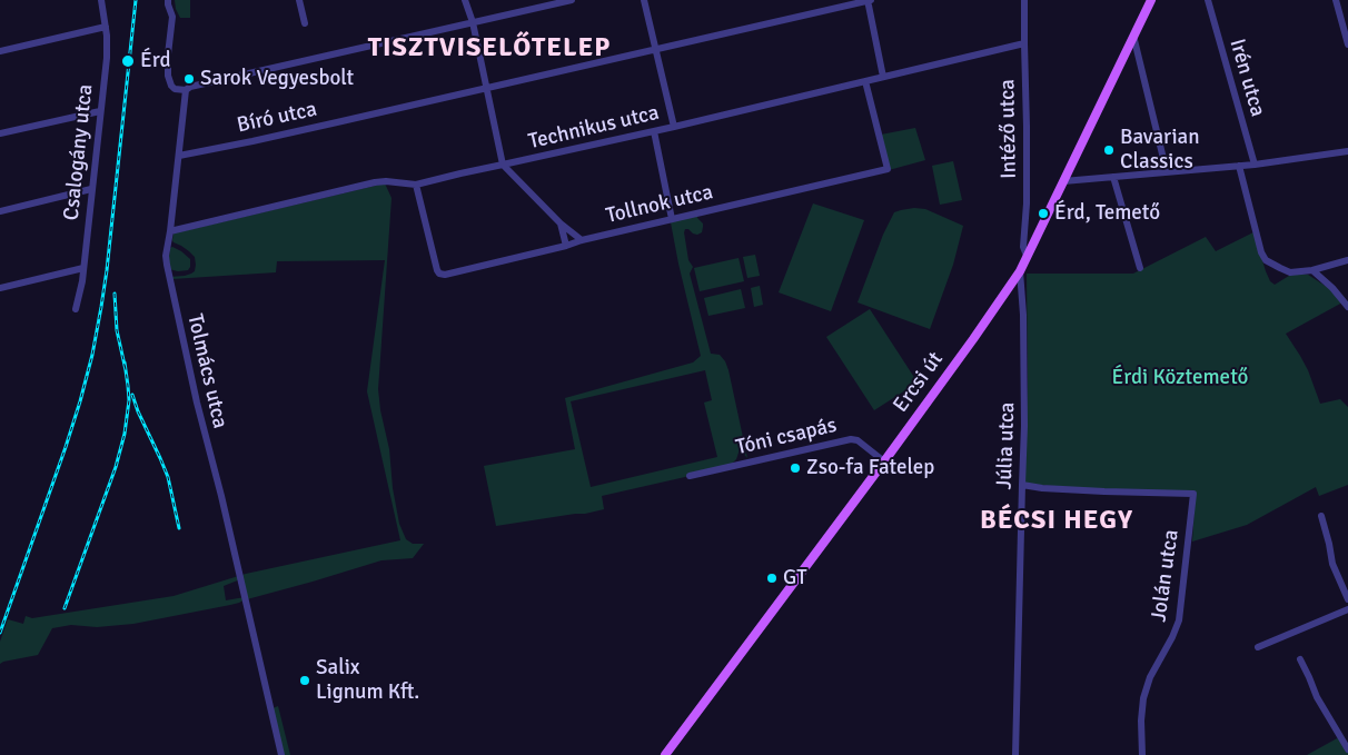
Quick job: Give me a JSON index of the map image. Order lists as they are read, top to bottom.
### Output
{
  "streets": {
    "main road": ["Ercsi út"],
    "street": [
      "Irén utca",
      "Bíró utca",
      "Technikus utca",
      "Intéző utca",
      "Csalogány utca",
      "Tollnok utca",
      "Tolmács utca",
      "Tóni csapás",
      "Júlia utca",
      "Jolán utca"
    ]
  },
  "crossings": [
    ["Bíró utca", "Tolmács utca"],
    ["Technikus utca", "Intéző utca"],
    ["Technikus utca", "Tollnok utca"],
    ["Technikus utca", "Tolmács utca"],
    ["Intéző utca", "Ercsi út"],
    ["Ercsi út", "Tóni csapás"],
    ["Ercsi út", "Júlia utca"],
    ["Júlia utca", "Jolán utca"]
  ],
  "districts": ["TISZTVISELŐTELEP", "BÉCSI HEGY"],
  "parks": ["Érdi Köztemető"],
  "places": [
    "Érd",
    "Sarok Vegyesbolt",
    "Bavarian Classics",
    "Érd, Temető",
    "Zso-fa Fatelep",
    "GT",
    "Salix Lignum Kft."
  ]
}
